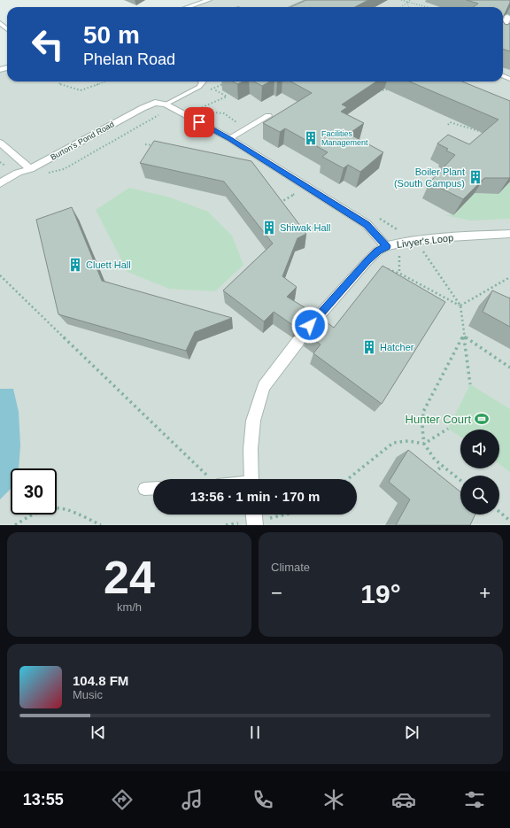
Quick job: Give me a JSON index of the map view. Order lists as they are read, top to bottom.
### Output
{
  "streets": {
    "street": ["Burton's Pond Road", "Livyer's Loop"]
  },
  "places": {
    "building": [
      "Facilities Management",
      "Boiler Plant (South Campus)",
      "Shiwak Hall",
      "Cluett Hall",
      "Hatcher"
    ],
    "sports": ["Hunter Court"]
  },
  "page": {
    "turn": ["50 m", "Phelan Road"],
    "limit": "30",
    "trip": "13:56 · 1 min · 170 m",
    "tile": [
      ["24", "km/h"],
      "Climate"
    ],
    "heat": ["−", "19°", "+"],
    "song": ["104.8 FM", "Music"],
    "tabs": "13:55"
  }
}
